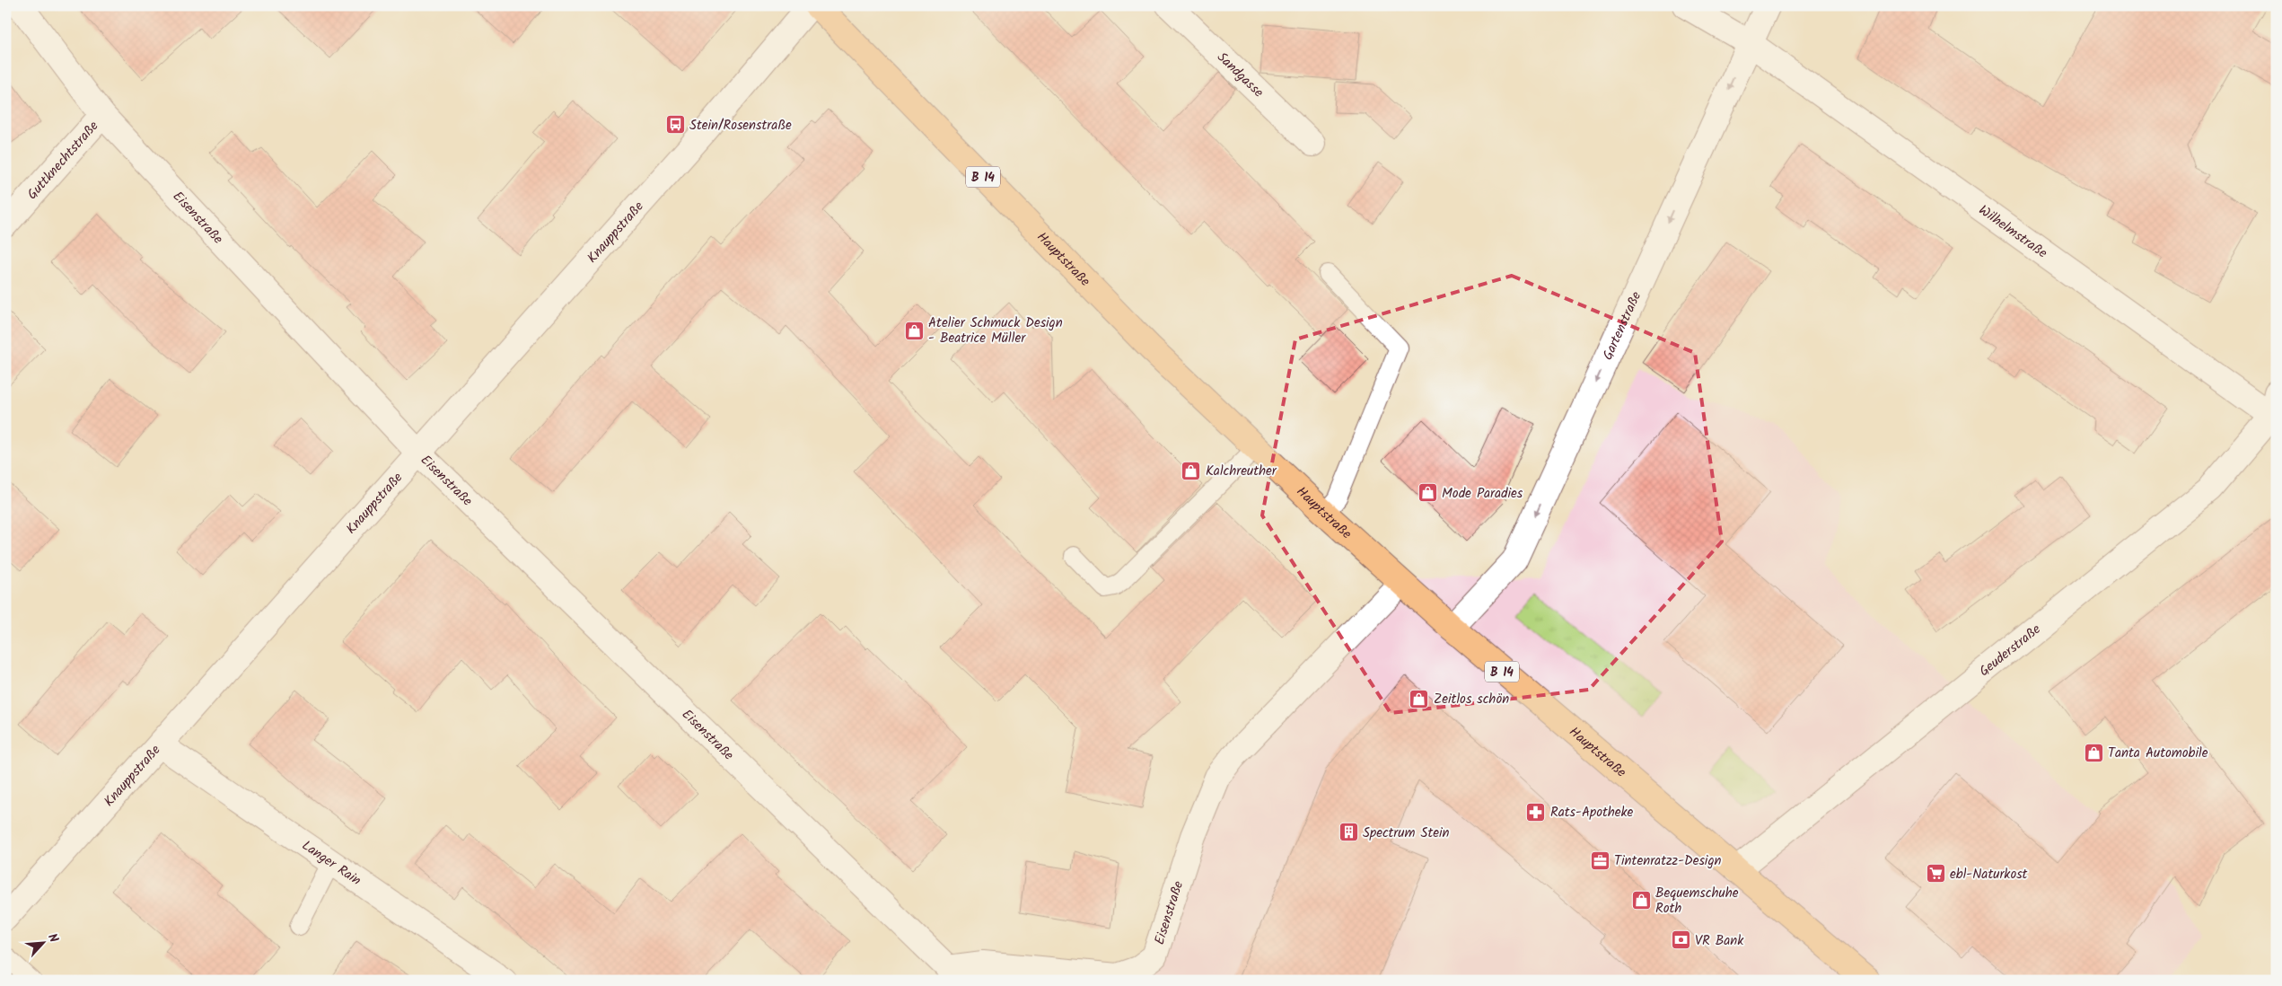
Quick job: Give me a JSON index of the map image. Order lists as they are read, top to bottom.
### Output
{
  "streets": {
    "main road": ["B 14", "Hauptstraße"],
    "street": [
      "Sandgasse",
      "Guttknechtstraße",
      "Eisenstraße",
      "Knauppstraße",
      "Wilhelmstraße",
      "Gartenstraße",
      "Geuderstraße",
      "Langer Rain"
    ]
  },
  "crossings": [
    ["Guttknechtstraße", "Eisenstraße"],
    ["Eisenstraße", "Knauppstraße"],
    ["Eisenstraße", "Hauptstraße"],
    ["Knauppstraße", "Langer Rain"],
    ["Wilhelmstraße", "Gartenstraße"],
    ["Wilhelmstraße", "Geuderstraße"],
    ["Hauptstraße", "Gartenstraße"],
    ["Hauptstraße", "Geuderstraße"]
  ],
  "one_way": ["Gartenstraße"],
  "places": {
    "bus stop": ["Stein/Rosenstraße"],
    "shop": [
      "Atelier Schmuck Design - Beatrice Müller",
      "Kalchreuther",
      "Mode Paradies",
      "Zeitlos schön",
      "Tanta Automobile",
      "Bequemschuhe Roth"
    ],
    "pharmacy": ["Rats-Apotheke"],
    "building": ["Spectrum Stein"],
    "office": ["Tintenratzz-Design"],
    "supermarket": ["ebl-Naturkost"],
    "bank": ["VR Bank"]
  },
  "north": "top right"
}
